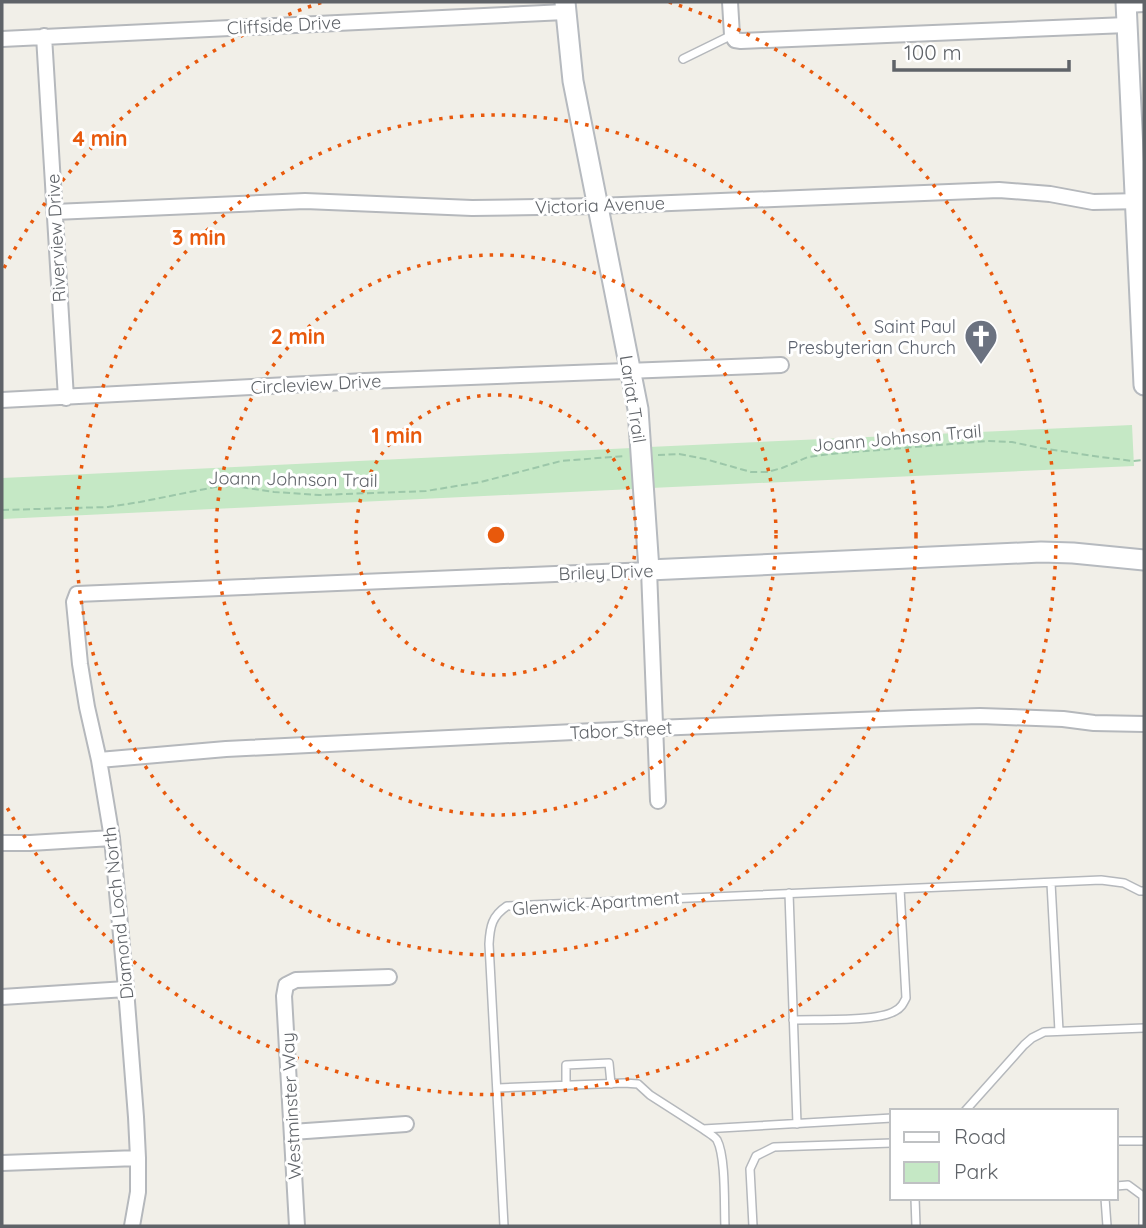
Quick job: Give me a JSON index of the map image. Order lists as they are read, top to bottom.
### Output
{
  "streets": {
    "street": [
      "Cliffside Drive",
      "Victoria Avenue",
      "Riverview Drive",
      "Circleview Drive",
      "Lariat Trail",
      "Briley Drive",
      "Tabor Street",
      "Diamond Loch North",
      "Westminster Way"
    ],
    "lane": ["Glenwick Apartment"],
    "path": ["Joann Johnson Trail"]
  },
  "crossings": [
    ["Cliffside Drive", "Riverview Drive"],
    ["Cliffside Drive", "Lariat Trail"],
    ["Victoria Avenue", "Riverview Drive"],
    ["Victoria Avenue", "Lariat Trail"],
    ["Riverview Drive", "Circleview Drive"],
    ["Circleview Drive", "Lariat Trail"],
    ["Lariat Trail", "Briley Drive"],
    ["Lariat Trail", "Tabor Street"],
    ["Briley Drive", "Diamond Loch North"],
    ["Tabor Street", "Diamond Loch North"]
  ],
  "places": {
    "church": ["Saint Paul Presbyterian Church"]
  },
  "legend": ["Road", "Park"],
  "scale_bar": "100 m",
  "rings": [
    "4 min",
    "3 min",
    "2 min",
    "1 min"
  ]
}
